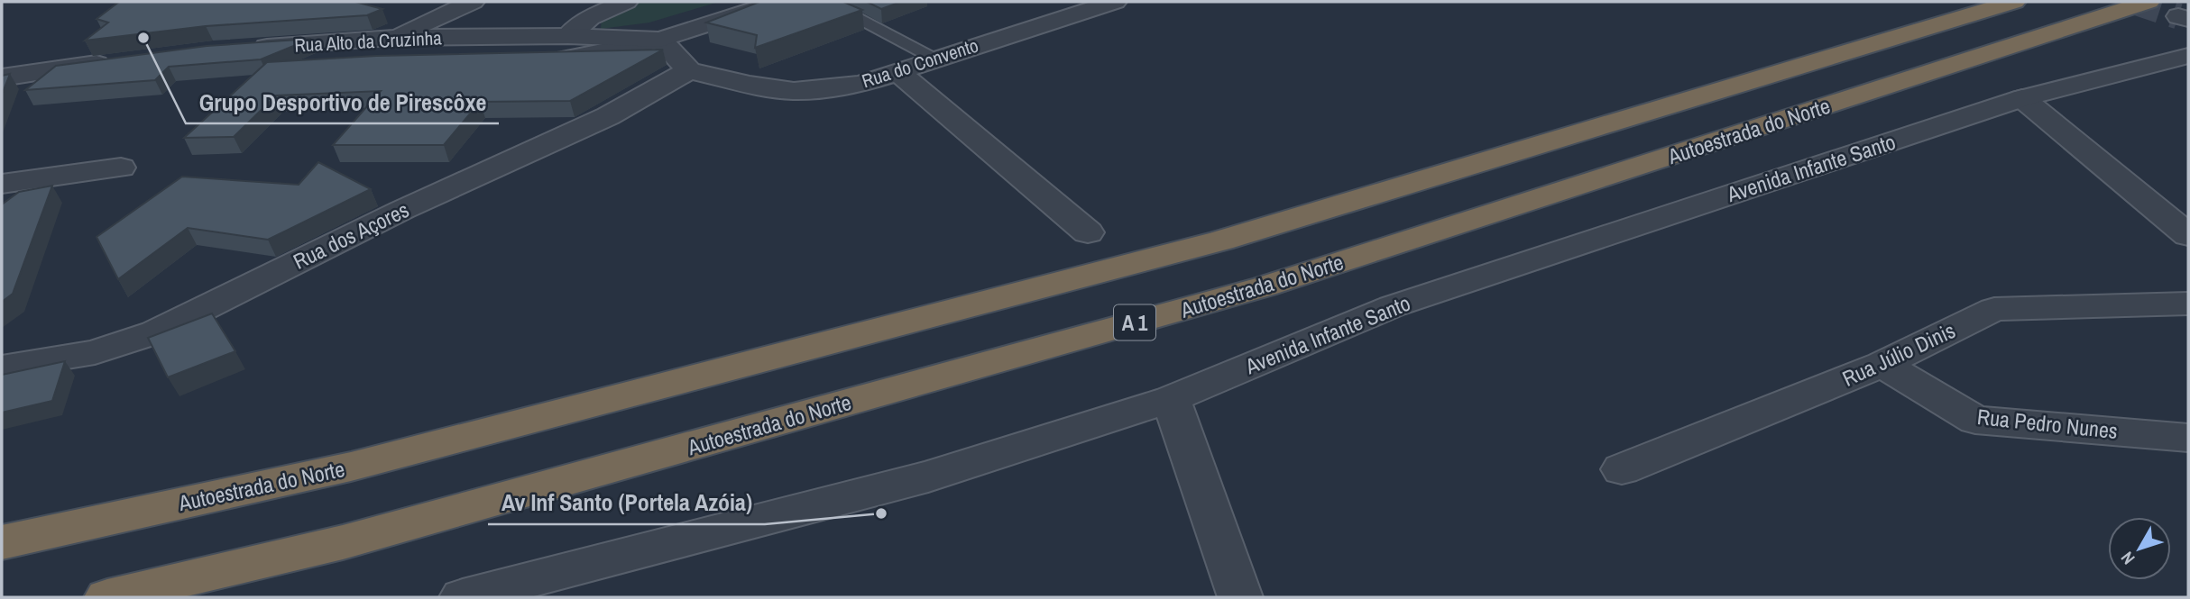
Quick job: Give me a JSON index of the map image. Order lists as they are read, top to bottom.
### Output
{
  "streets": {
    "highway": ["Autoestrada do Norte", "A 1"],
    "street": [
      "Rua Alto da Cruzinha",
      "Rua do Convento",
      "Avenida Infante Santo",
      "Rua dos Açores",
      "Rua Júlio Dinis",
      "Rua Pedro Nunes"
    ]
  },
  "crossings": [
    ["Rua do Convento", "Rua dos Açores"],
    ["Rua Júlio Dinis", "Rua Pedro Nunes"]
  ],
  "places": ["Grupo Desportivo de Pirescôxe", "Av Inf Santo (Portela Azóia)"],
  "north": "bottom left"
}
